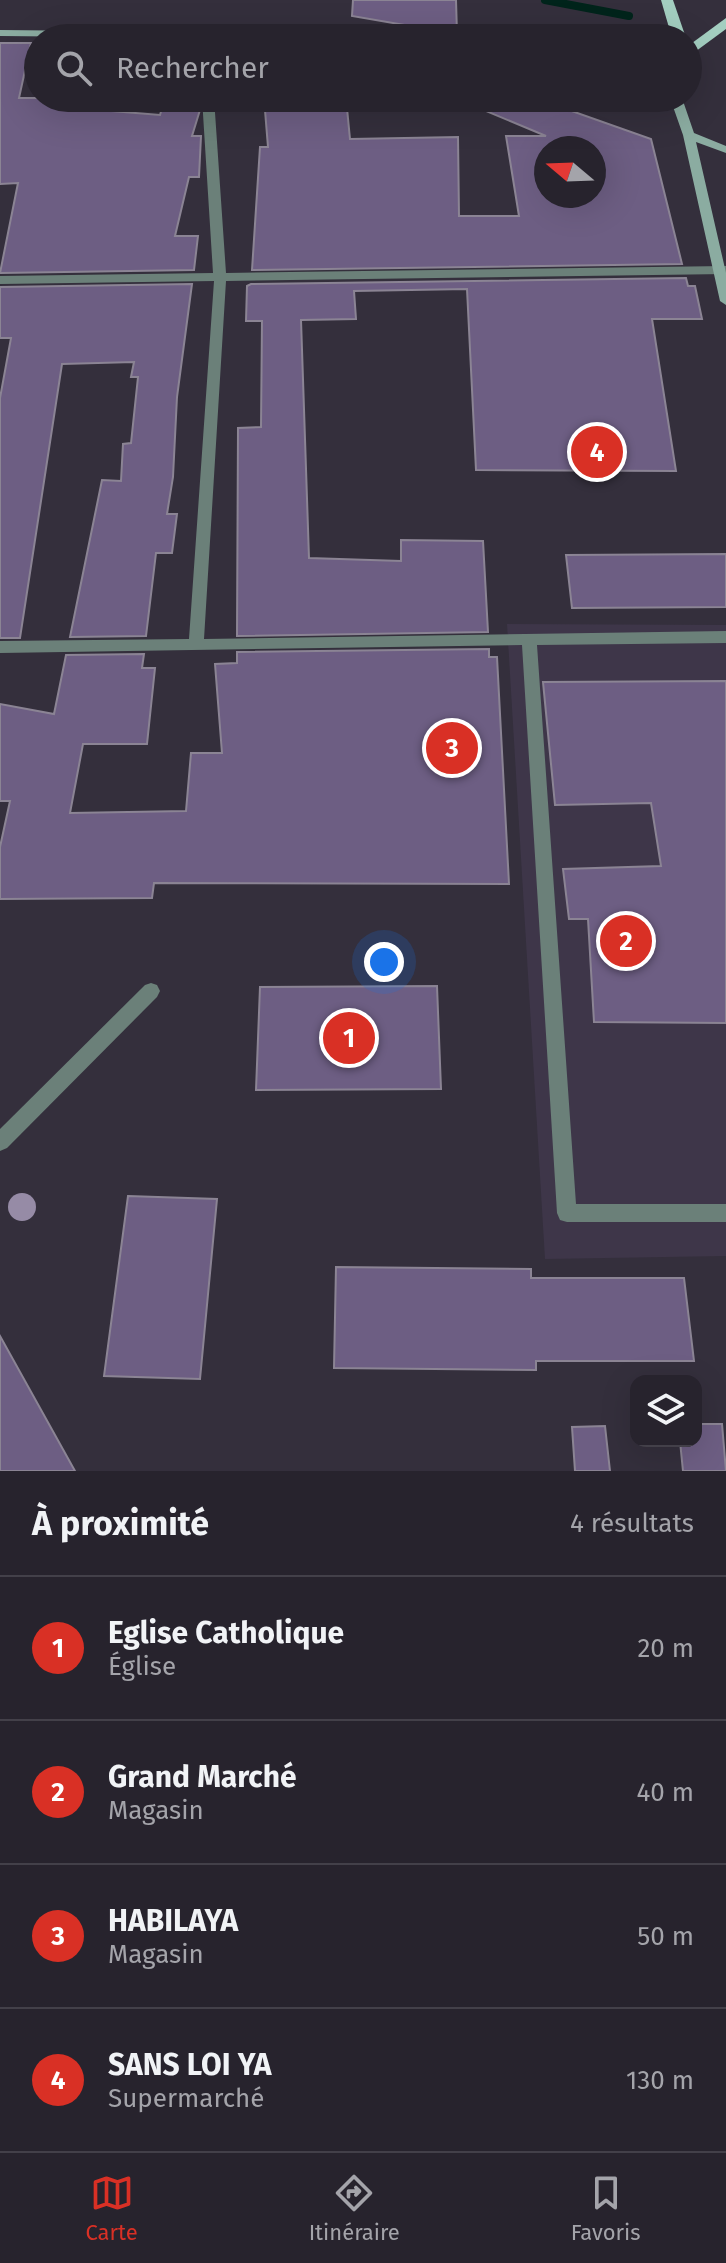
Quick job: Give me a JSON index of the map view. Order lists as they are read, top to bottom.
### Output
{
  "north": "left",
  "page": {
    "search": "Rechercher",
    "pins": [
      "4",
      "3",
      "2",
      "1"
    ],
    "heading": ["À proximité", "4 résultats"],
    "list": [
      {
        "mark": "1",
        "name": "Eglise Catholique",
        "note": "Église",
        "value": "20 m"
      },
      {
        "mark": "2",
        "name": "Grand Marché",
        "note": "Magasin",
        "value": "40 m"
      },
      {
        "mark": "3",
        "name": "HABILAYA",
        "note": "Magasin",
        "value": "50 m"
      },
      {
        "mark": "4",
        "name": "SANS LOI YA",
        "note": "Supermarché",
        "value": "130 m"
      }
    ],
    "nav": ["Carte", "Itinéraire", "Favoris"]
  }
}
